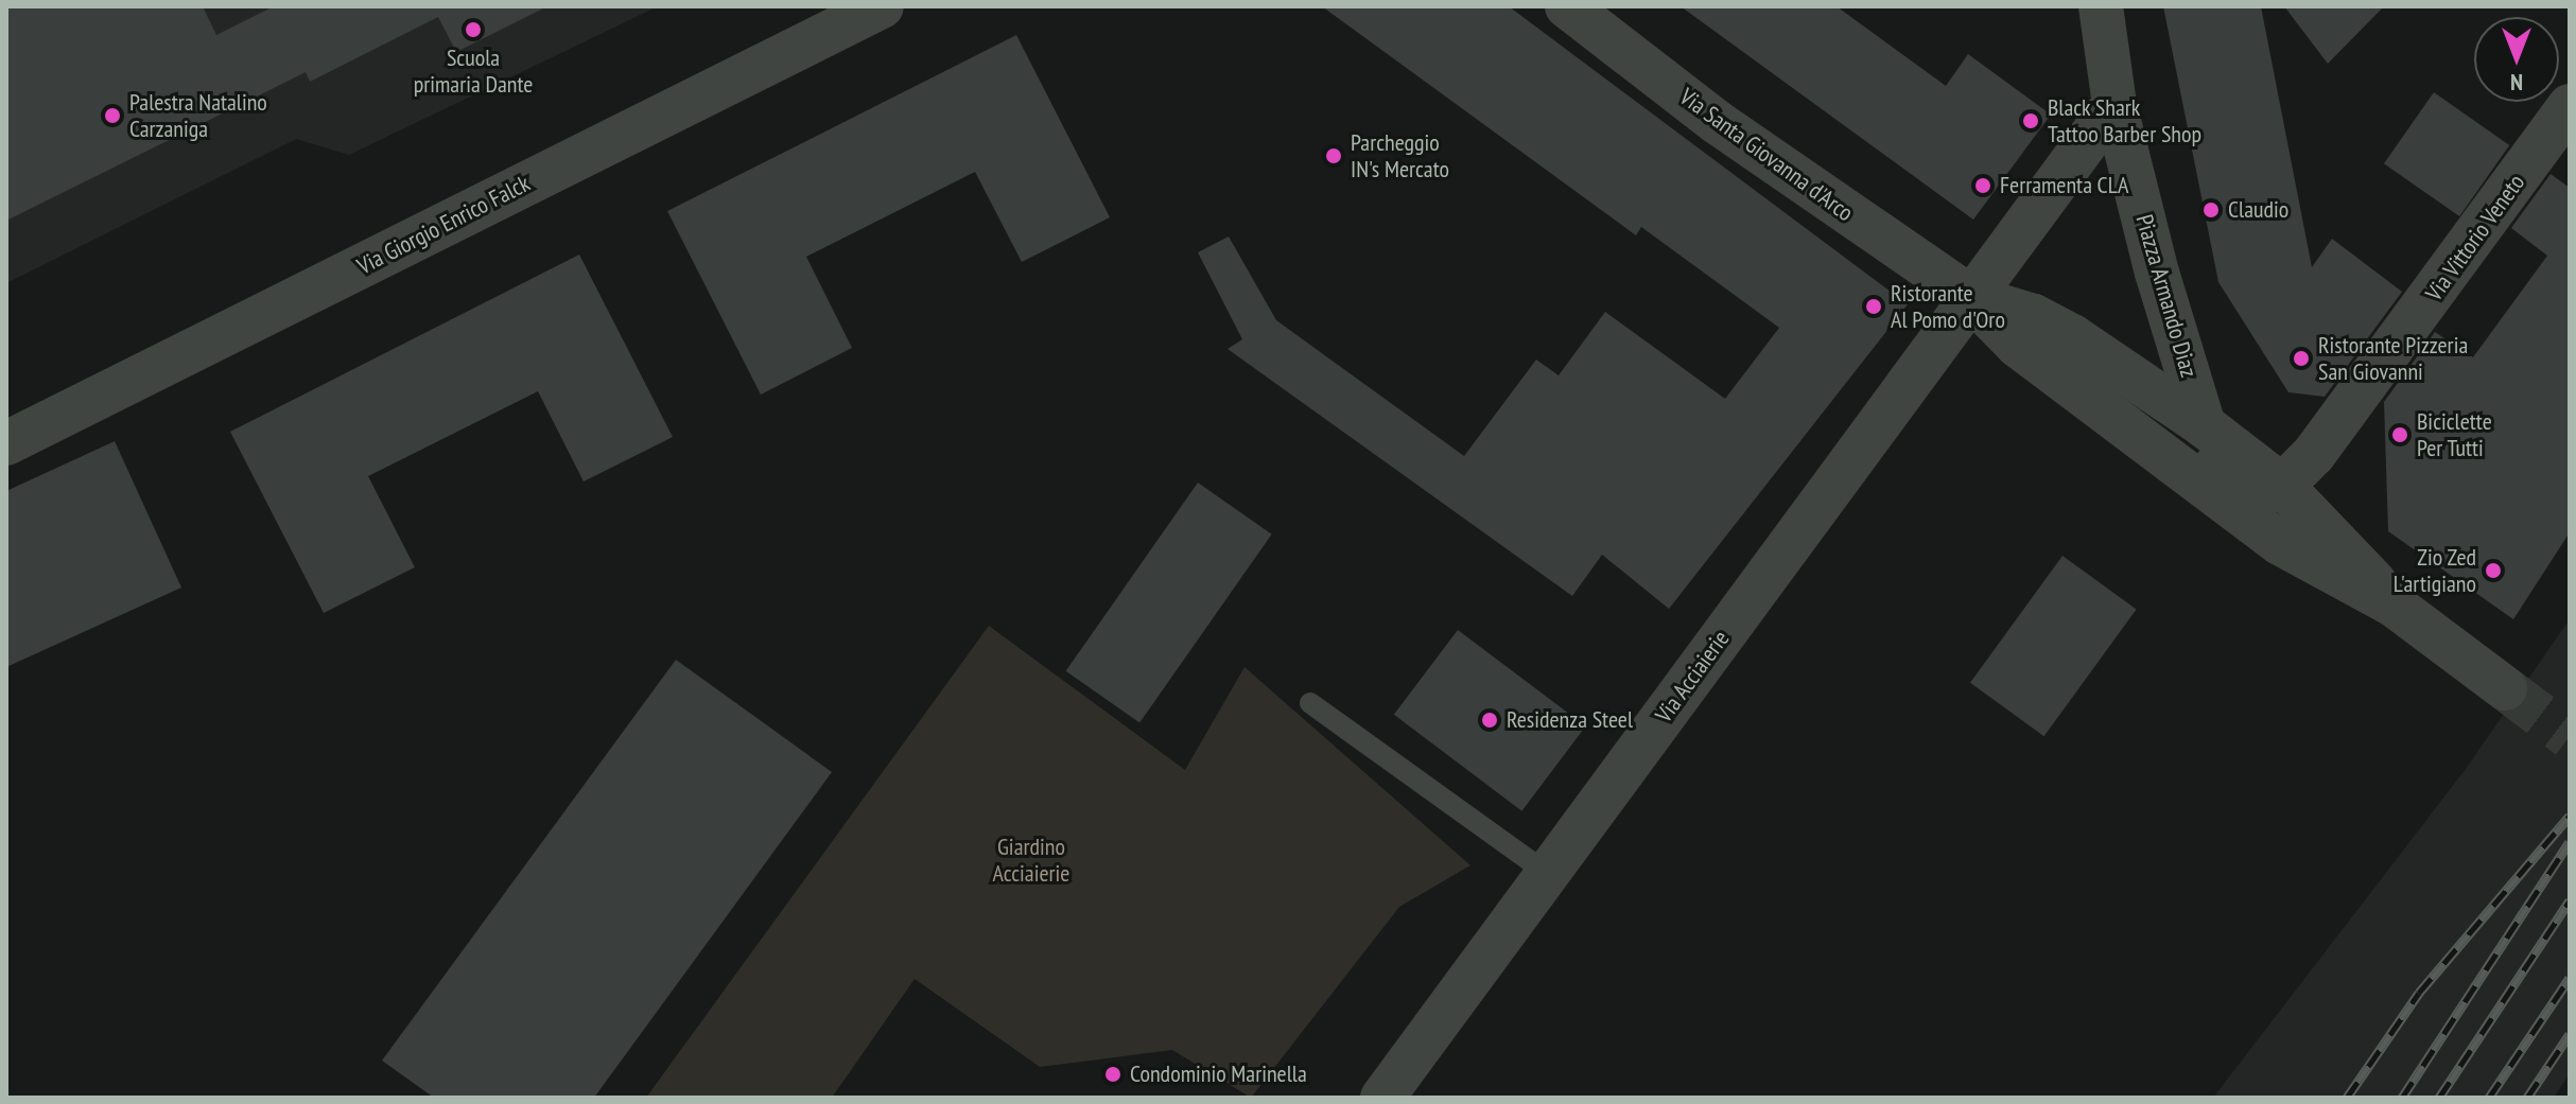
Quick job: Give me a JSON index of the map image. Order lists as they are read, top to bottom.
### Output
{
  "streets": {
    "street": [
      "Via Santa Giovanna d'Arco",
      "Via Giorgio Enrico Falck",
      "Via Vittorio Veneto",
      "Piazza Armando Diaz",
      "Via Acciaierie"
    ]
  },
  "crossings": [
    ["Via Santa Giovanna d'Arco", "Piazza Armando Diaz"],
    ["Via Santa Giovanna d'Arco", "Via Acciaierie"],
    ["Via Vittorio Veneto", "Piazza Armando Diaz"],
    ["Piazza Armando Diaz", "Via Acciaierie"]
  ],
  "parks": ["Giardino Acciaierie"],
  "places": [
    "Scuola primaria Dante",
    "Palestra Natalino Carzaniga",
    "Black Shark Tattoo Barber Shop",
    "Parcheggio IN's Mercato",
    "Ferramenta CLA",
    "Claudio",
    "Ristorante Al Pomo d'Oro",
    "Ristorante Pizzeria San Giovanni",
    "Biciclette Per Tutti",
    "Zio Zed L'artigiano",
    "Residenza Steel",
    "Condominio Marinella"
  ],
  "north": "bottom"
}
